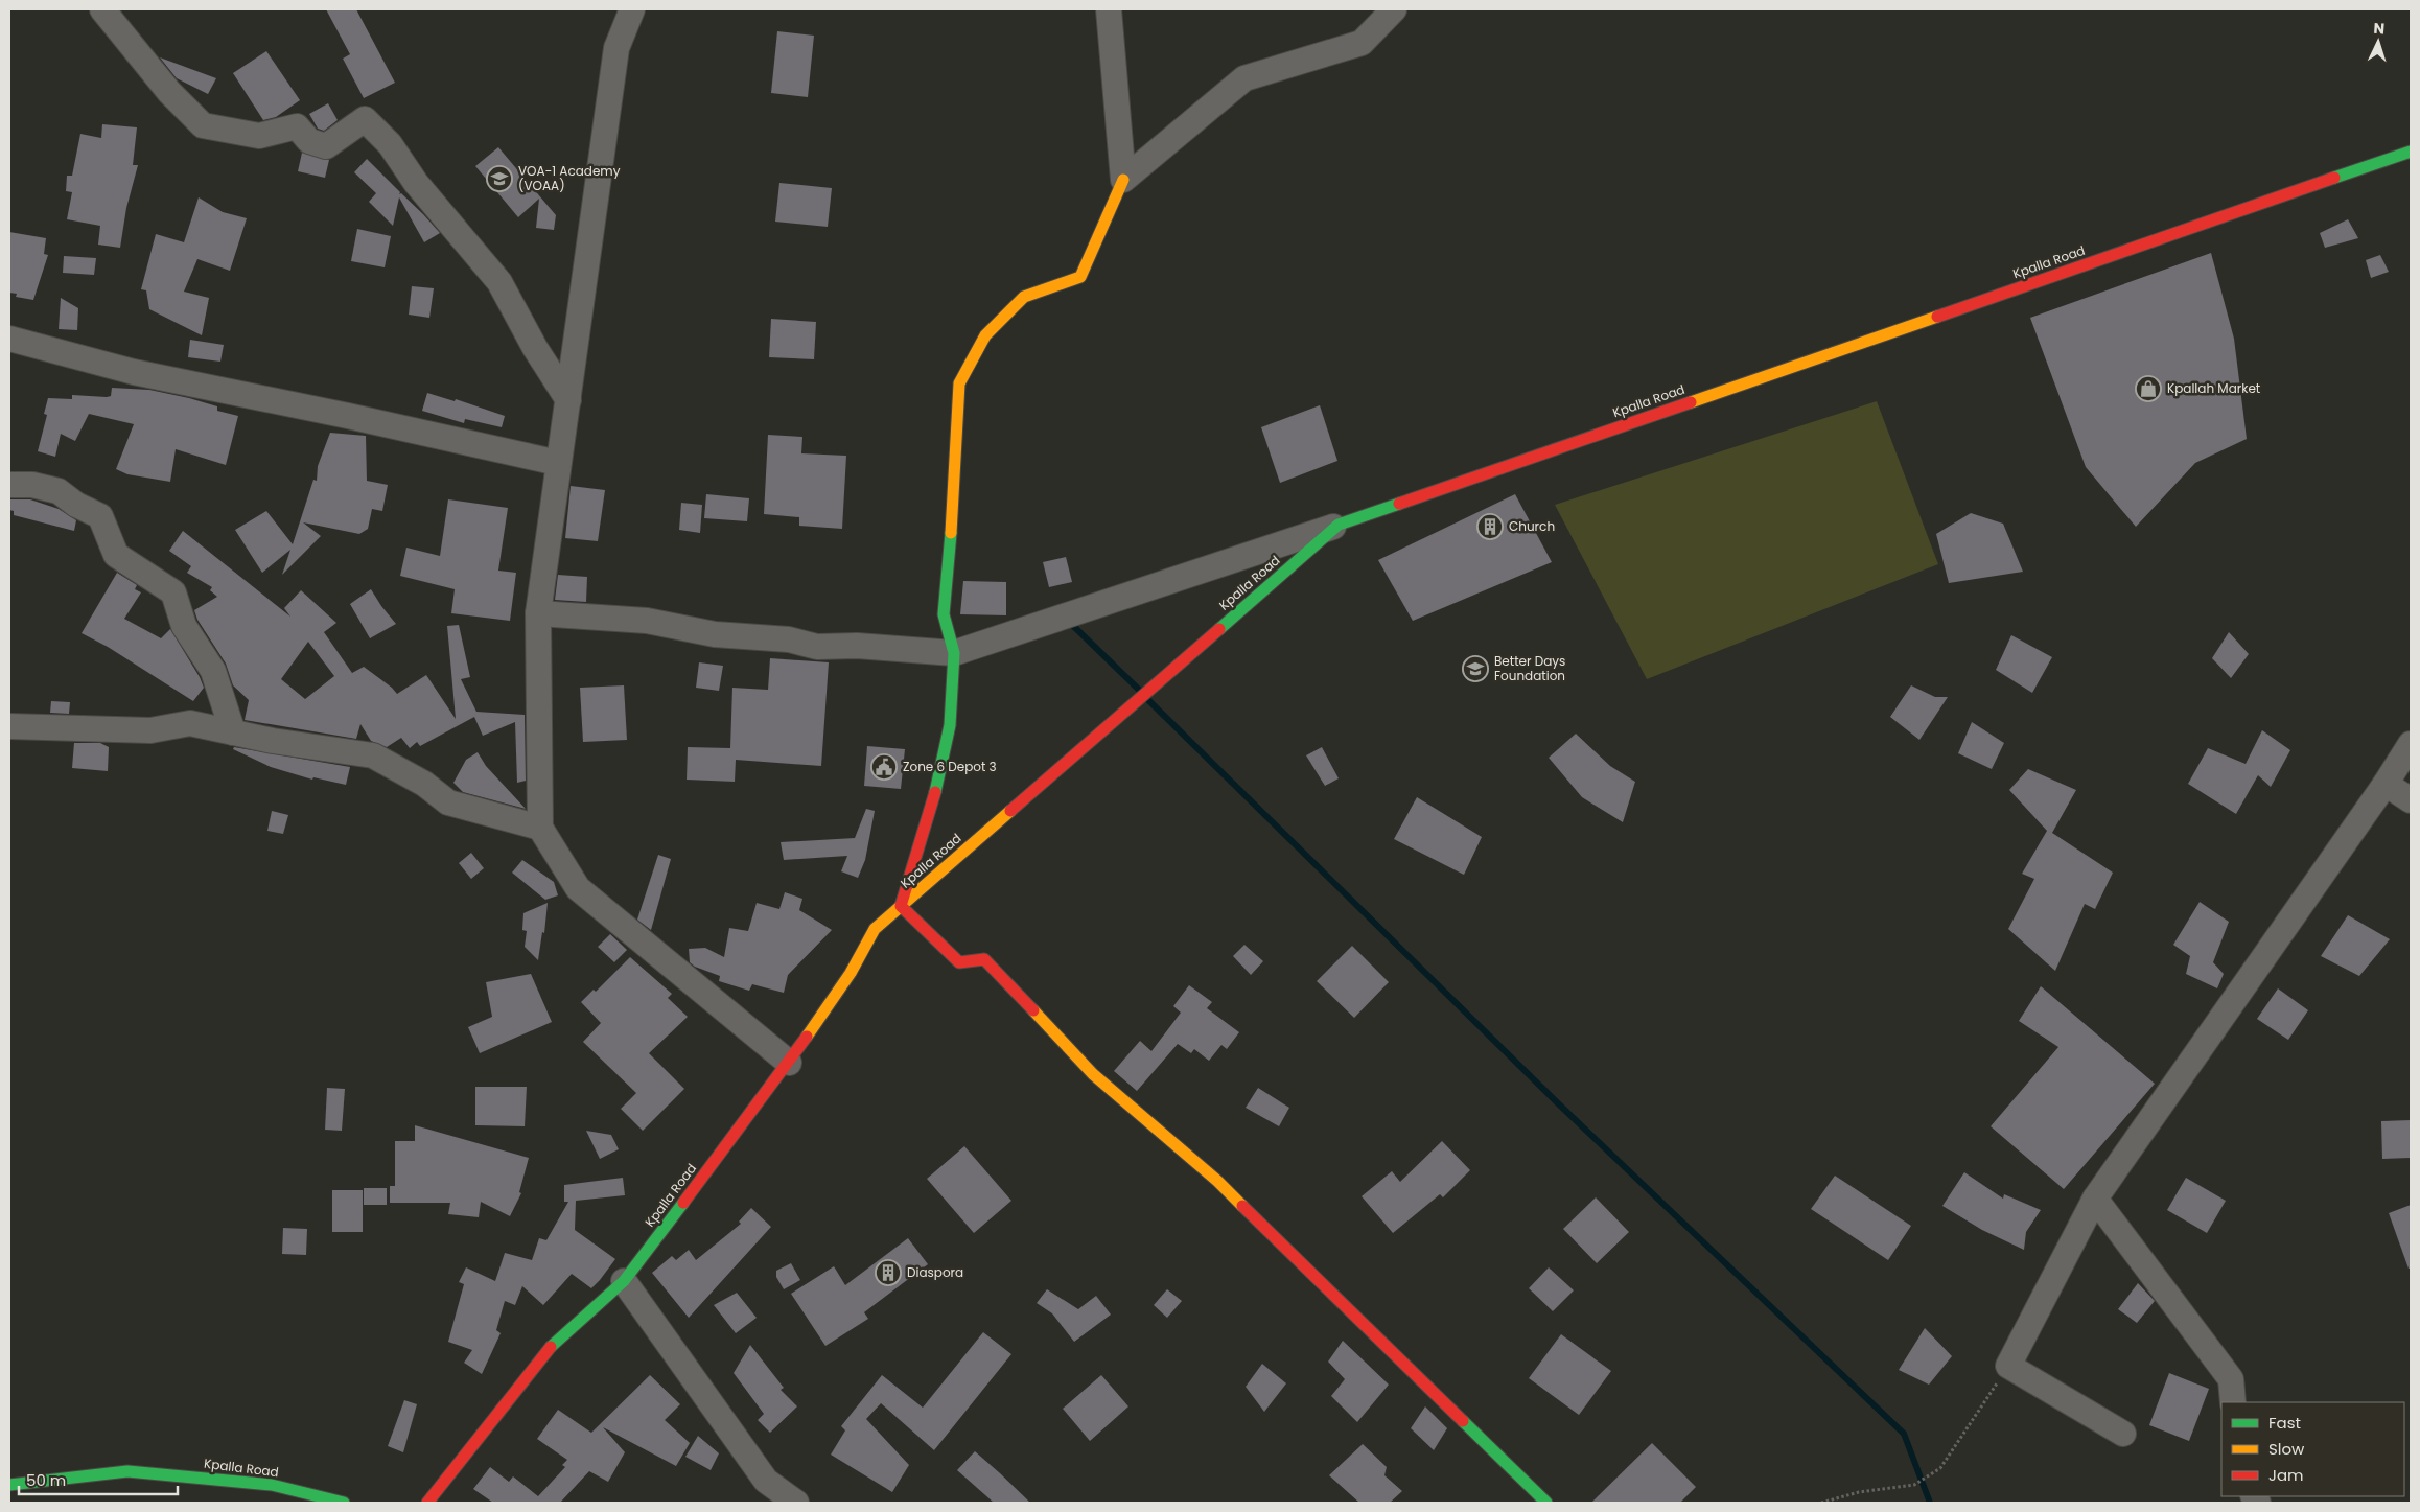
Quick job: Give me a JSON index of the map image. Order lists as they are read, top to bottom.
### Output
{
  "streets": {
    "street": ["Kpalla Road"]
  },
  "places": {
    "school or university": ["VOA-1 Academy (VOAA)", "Better Days Foundation"],
    "shop": ["Kpallah Market"],
    "building": ["Church", "Diaspora"],
    "public building": ["Zone 6 Depot 3"]
  },
  "legend": ["Fast", "Slow", "Jam"],
  "scale_bar": "50 m",
  "north": "top"
}
